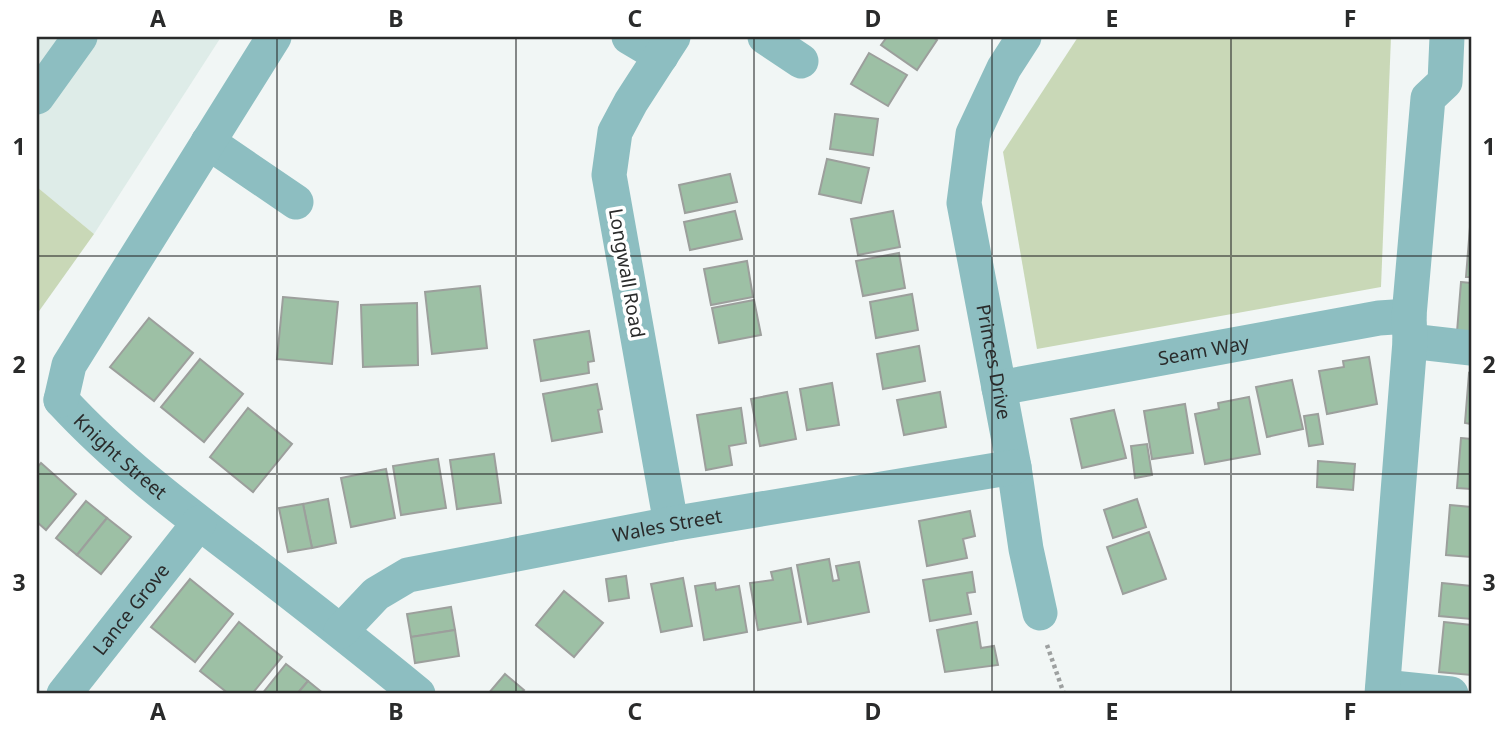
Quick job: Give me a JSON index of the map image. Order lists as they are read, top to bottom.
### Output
{
  "streets": {
    "street": [
      "Longwall Road",
      "Seam Way",
      "Princes Drive",
      "Knight Street",
      "Wales Street",
      "Lance Grove"
    ]
  },
  "crossings": [
    ["Longwall Road", "Wales Street"],
    ["Seam Way", "Princes Drive"],
    ["Princes Drive", "Wales Street"],
    ["Knight Street", "Wales Street"],
    ["Knight Street", "Lance Grove"]
  ],
  "grid": {
    "columns": [
      "A",
      "B",
      "C",
      "D",
      "E",
      "F"
    ],
    "rows": ["1", "2", "3"]
  }
}
